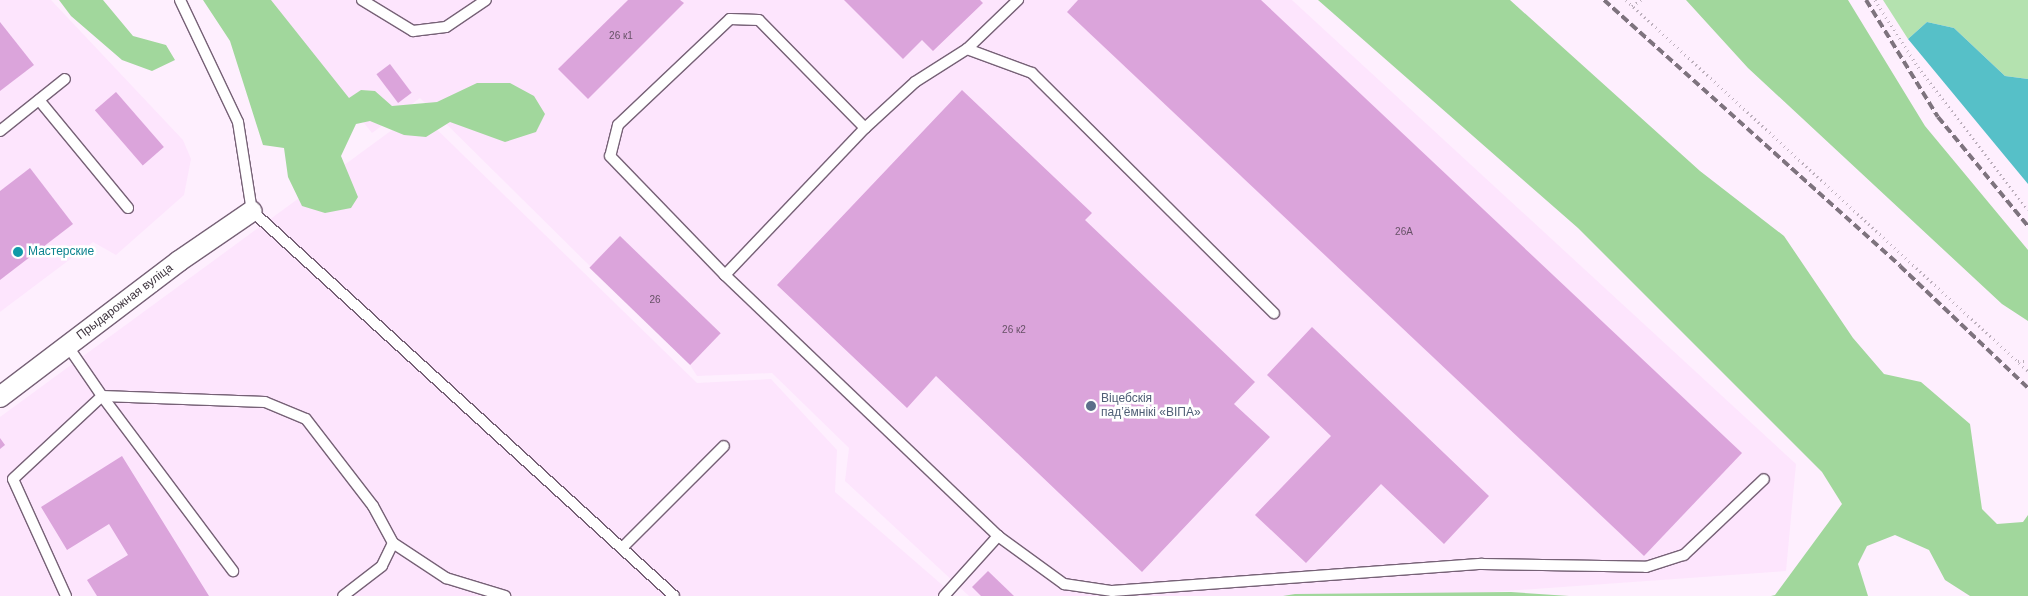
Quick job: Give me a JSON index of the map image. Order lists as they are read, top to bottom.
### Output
{
  "streets": {
    "street": ["Прыдарожная вуліца"]
  },
  "places": ["Мастерские", "Віцебскія падʼёмнікі «ВІПА»"],
  "house_numbers": [
    "26 к1",
    "26А",
    "26",
    "26 к2"
  ]
}
